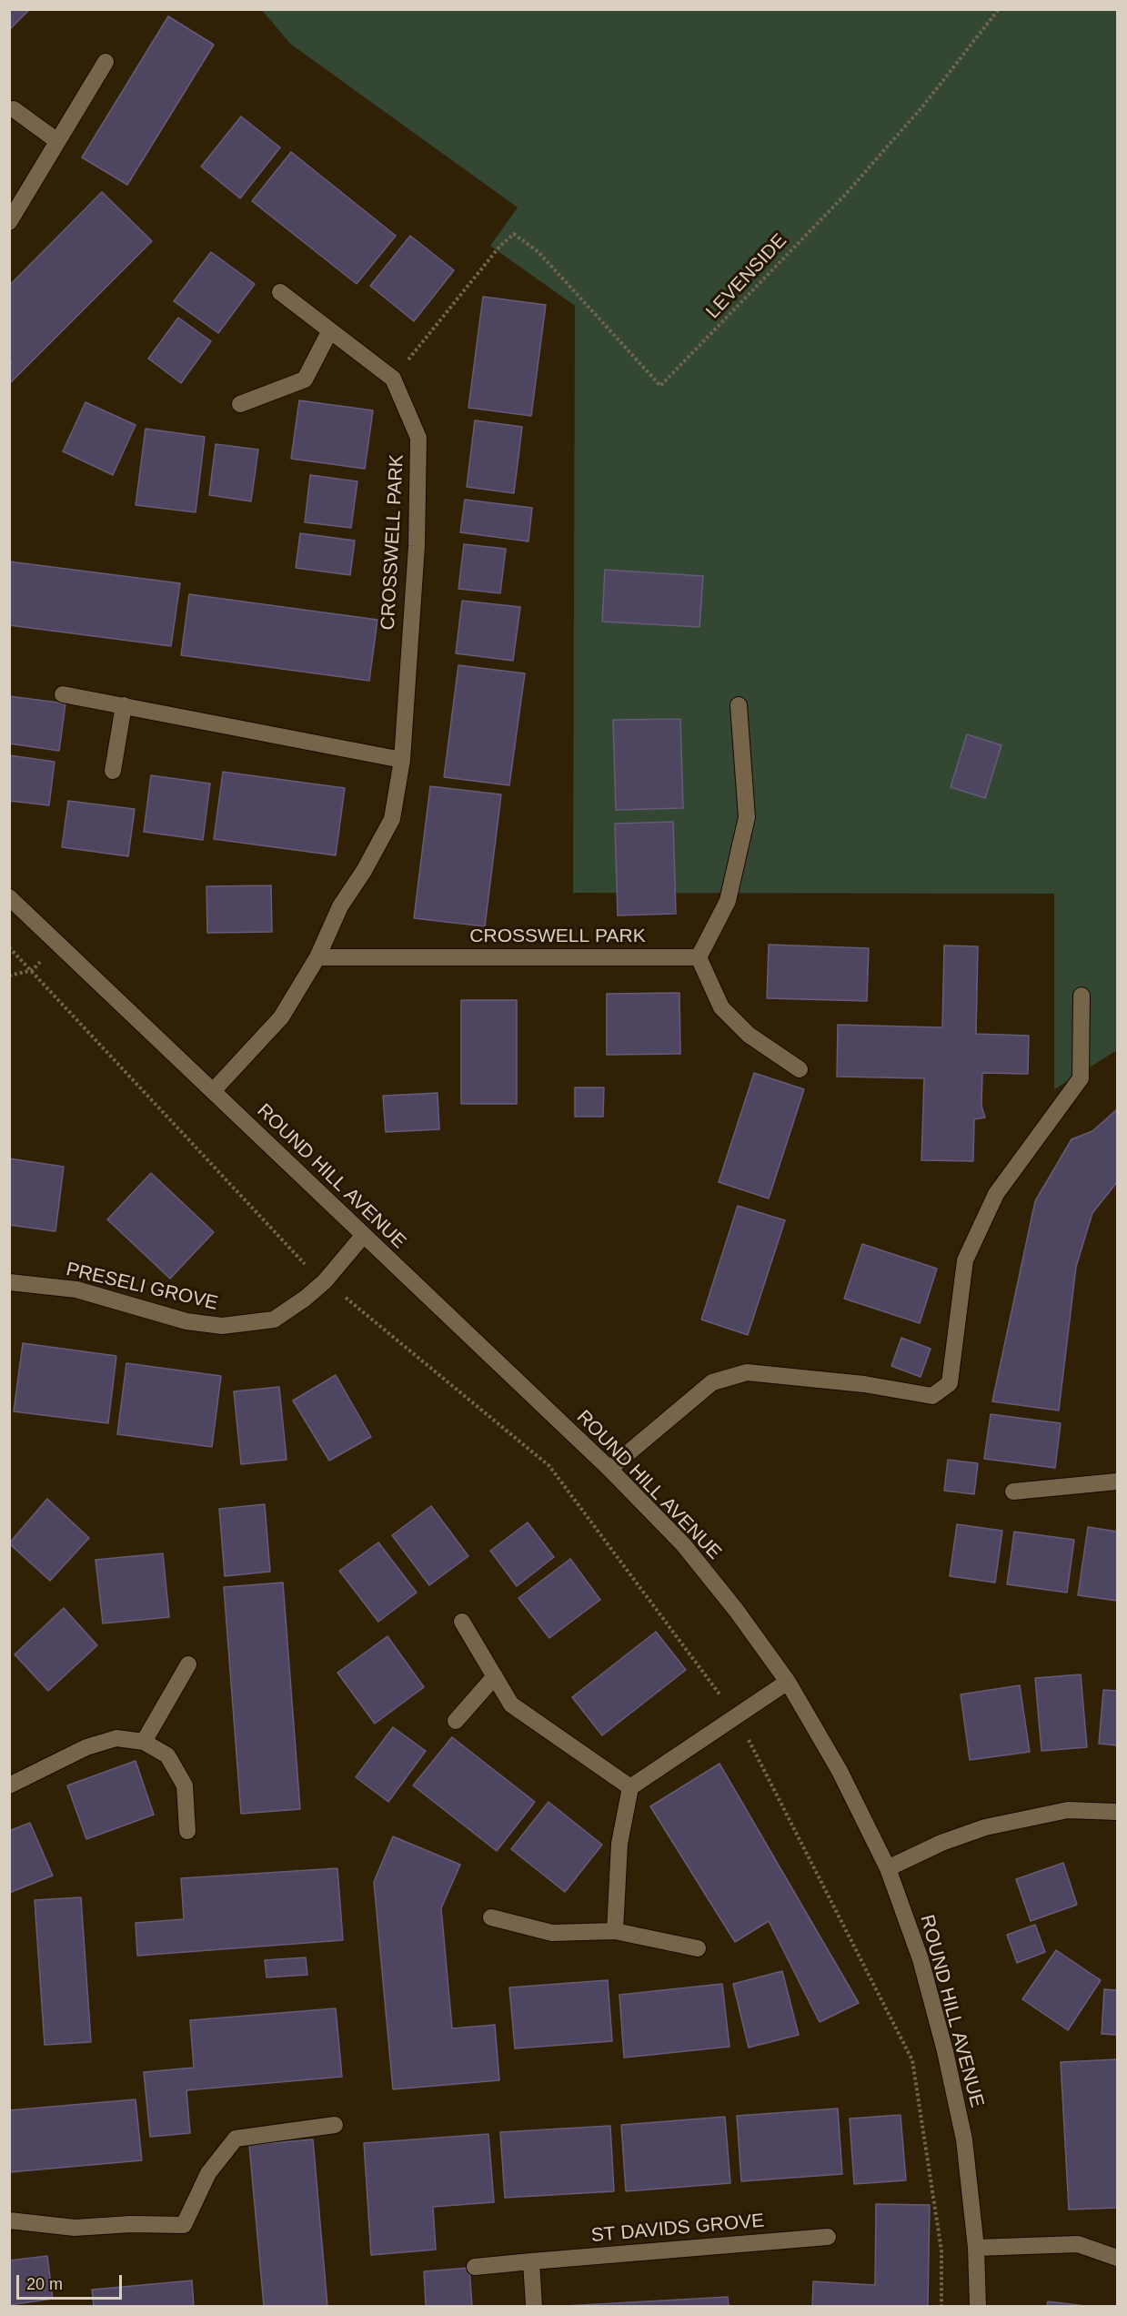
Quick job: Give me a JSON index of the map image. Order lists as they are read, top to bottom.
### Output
{
  "streets": {
    "street": [
      "CROSSWELL PARK",
      "ROUND HILL AVENUE",
      "PRESELI GROVE",
      "ST DAVIDS GROVE"
    ],
    "path": ["LEVENSIDE"]
  },
  "crossings": [
    ["LEVENSIDE", "CROSSWELL PARK"],
    ["CROSSWELL PARK", "ROUND HILL AVENUE"],
    ["ROUND HILL AVENUE", "PRESELI GROVE"]
  ],
  "scale_bar": "20 m"
}
